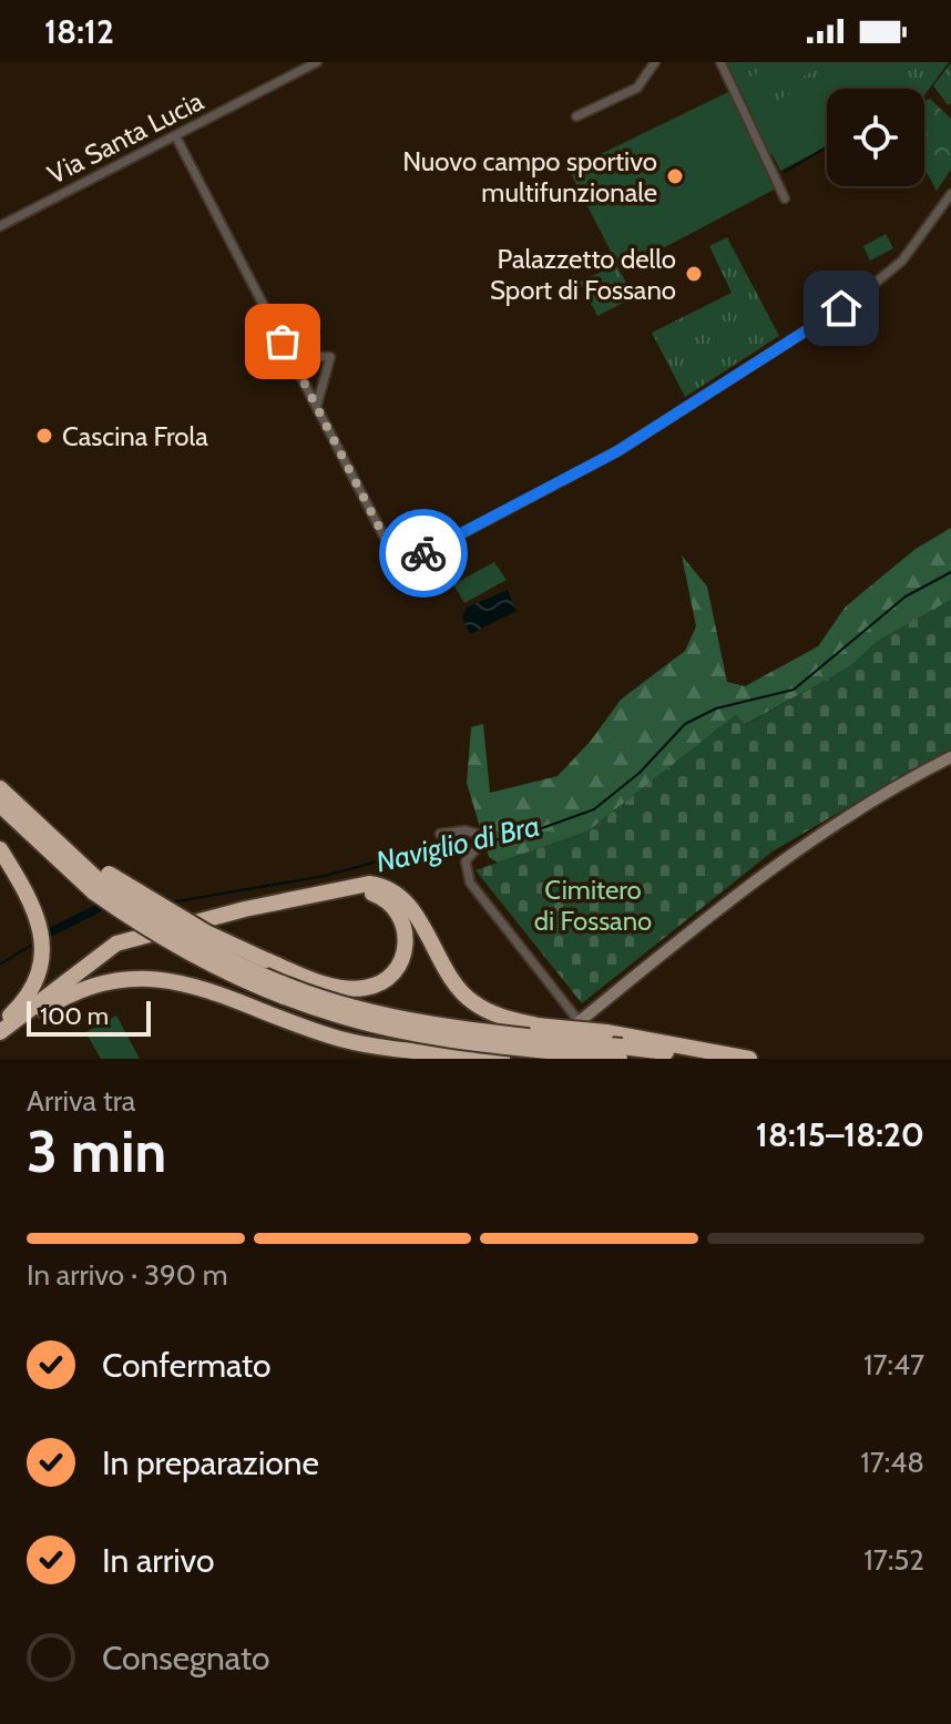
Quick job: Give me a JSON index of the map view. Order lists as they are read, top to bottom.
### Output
{
  "streets": {
    "street": ["Via Santa Lucia"]
  },
  "water": ["Naviglio di Bra"],
  "parks": ["Cimitero di Fossano"],
  "places": ["Nuovo campo sportivo multifunzionale", "Palazzetto dello Sport di Fossano", "Cascina Frola"],
  "scale_bar": "100 m",
  "page": {
    "status": "18:12",
    "scale": "100 m",
    "heading": ["3 min", "Arriva tra", "18:15–18:20"],
    "bar": "In arrivo · 390 m",
    "list": [
      ["Confermato", "17:47"],
      ["In preparazione", "17:48"],
      ["In arrivo", "17:52"],
      "Consegnato"
    ]
  }
}
